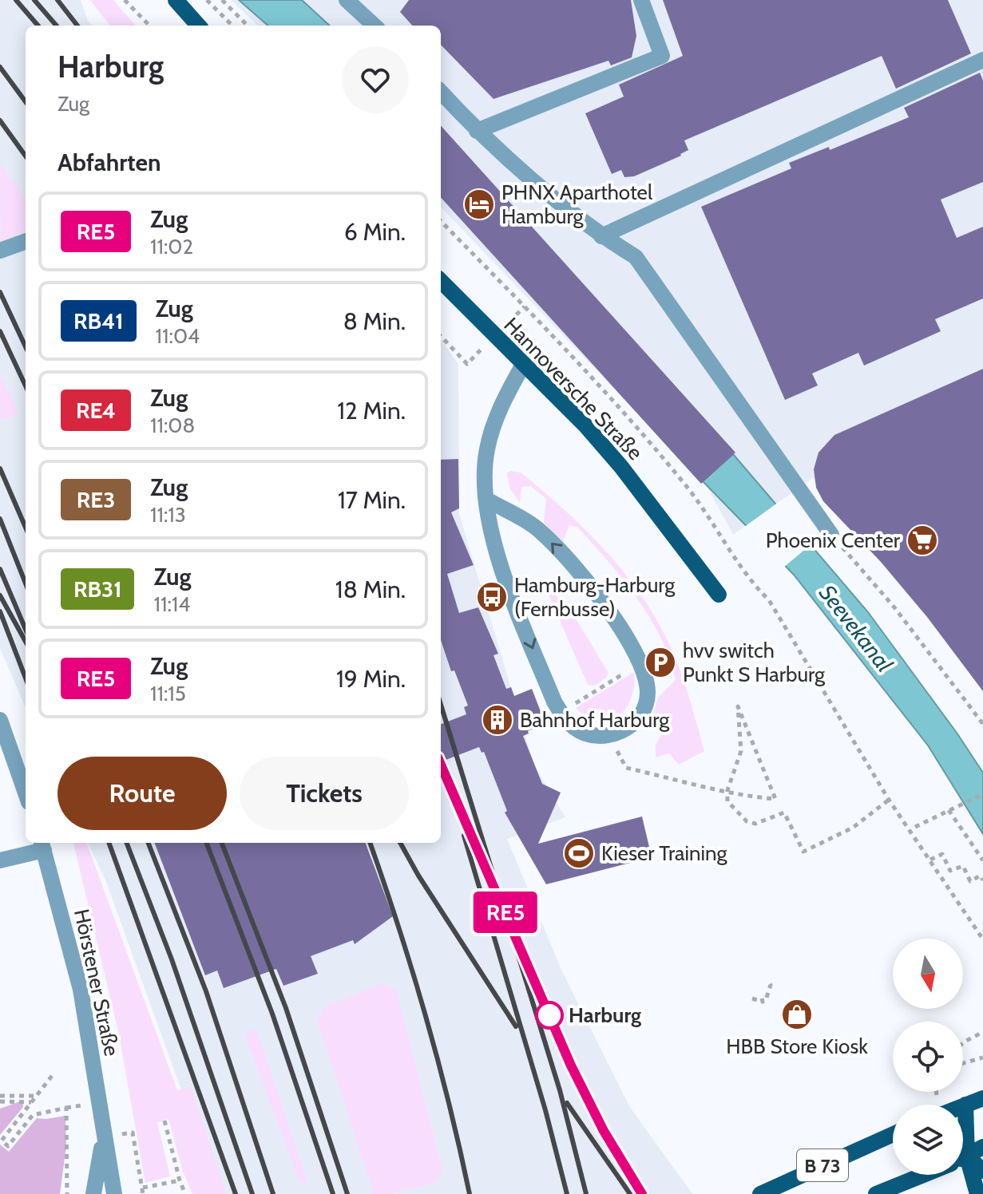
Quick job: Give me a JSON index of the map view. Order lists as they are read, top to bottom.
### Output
{
  "streets": {
    "main road": ["Hannoversche Straße", "B 73"],
    "street": ["Hörstener Straße"]
  },
  "water": ["Seevekanal"],
  "places": {
    "hotel": ["PHNX Aparthotel Hamburg"],
    "supermarket": ["Phoenix Center"],
    "bus stop": ["Hamburg-Harburg (Fernbusse)"],
    "parking": ["hvv switch Punkt S Harburg"],
    "building": ["Bahnhof Harburg"],
    "sports": ["Kieser Training"],
    "shop": ["HBB Store Kiosk"],
    "other": ["Harburg"]
  },
  "north": "bottom",
  "page": {
    "on_map": "RE5",
    "heading": [
      ["Harburg", "Zug"],
      "Abfahrten"
    ],
    "list": [
      {
        "mark": "RE5",
        "name": "Zug",
        "note": "11:02",
        "value": "6 Min."
      },
      {
        "mark": "RB41",
        "name": "Zug",
        "note": "11:04",
        "value": "8 Min."
      },
      {
        "mark": "RE4",
        "name": "Zug",
        "note": "11:08",
        "value": "12 Min."
      },
      {
        "mark": "RE3",
        "name": "Zug",
        "note": "11:13",
        "value": "17 Min."
      },
      {
        "mark": "RB31",
        "name": "Zug",
        "note": "11:14",
        "value": "18 Min."
      },
      {
        "mark": "RE5",
        "name": "Zug",
        "note": "11:15",
        "value": "19 Min."
      }
    ],
    "buttons": ["Route", "Tickets"]
  }
}
